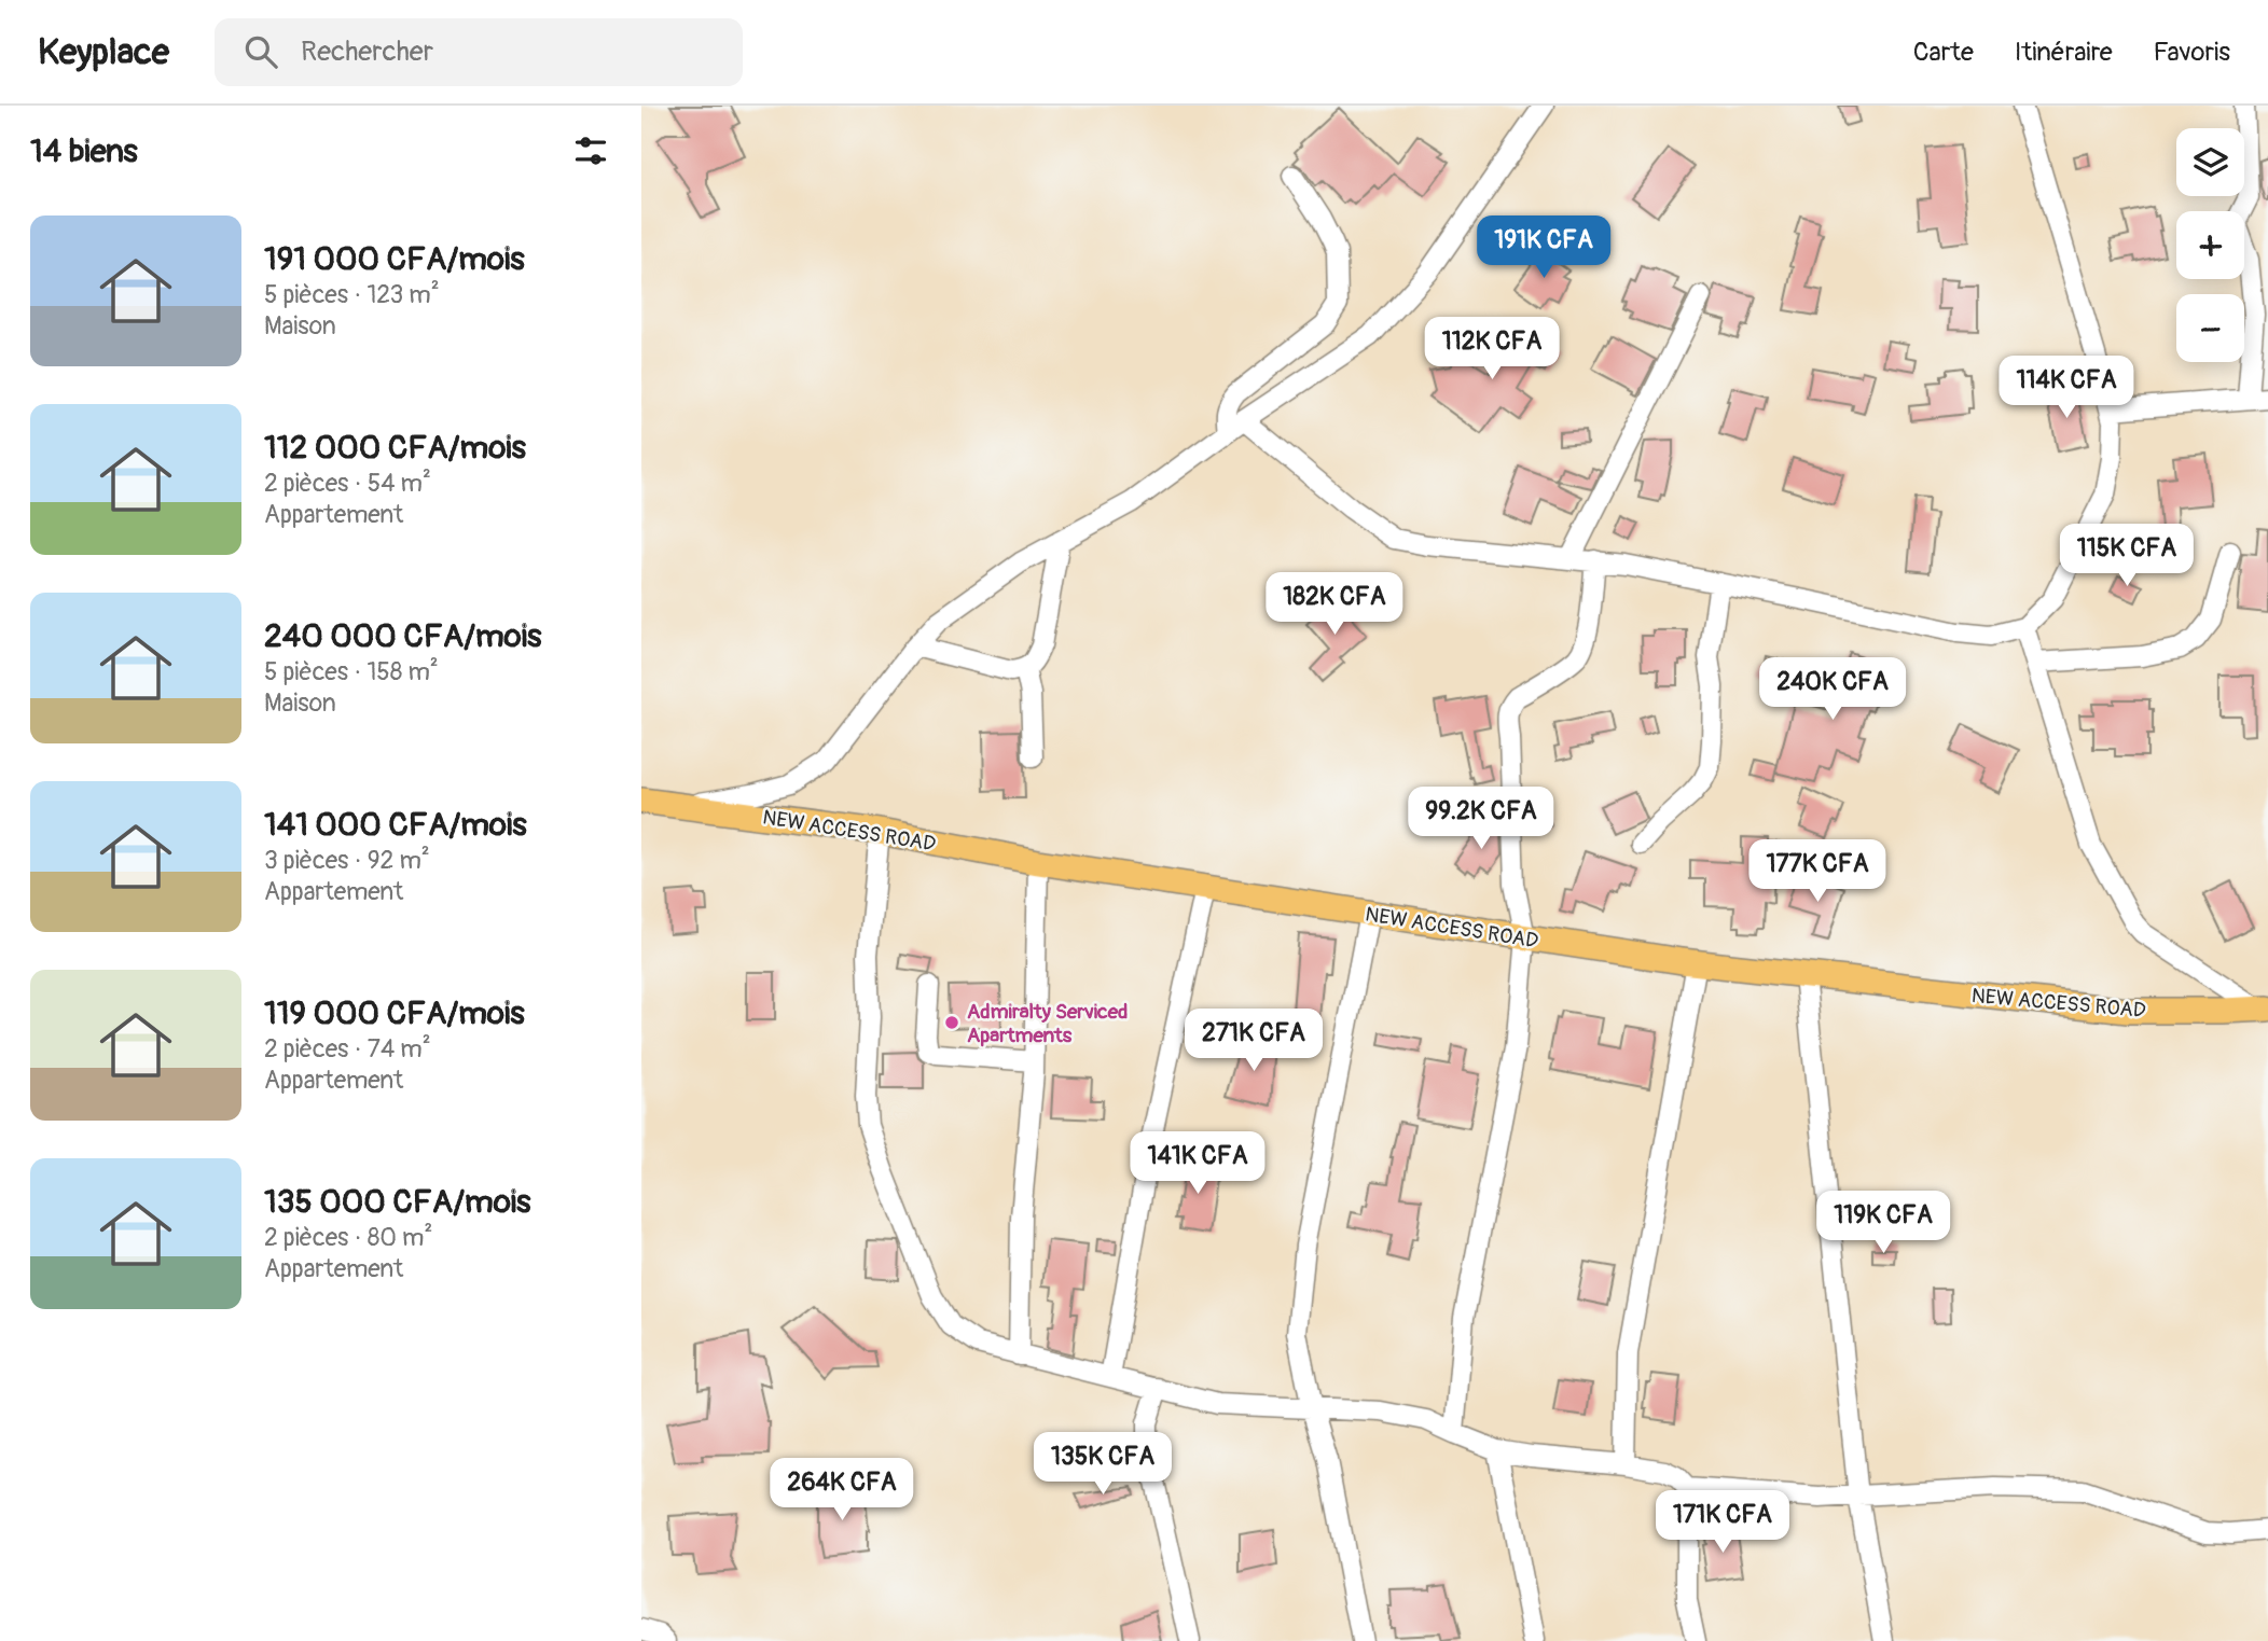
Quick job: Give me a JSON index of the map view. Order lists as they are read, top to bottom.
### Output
{
  "streets": {
    "main road": ["NEW ACCESS ROAD"]
  },
  "places": ["Admiralty Serviced Apartments"],
  "page": {
    "header": "Keyplace",
    "search": "Rechercher",
    "nav": ["Carte", "Itinéraire", "Favoris"],
    "heading": "14 biens",
    "map_buttons": ["+", "−"],
    "list": [
      {
        "name": "191 000 CFA/mois",
        "note": "5 pièces · 123 m² · Maison"
      },
      {
        "name": "112 000 CFA/mois",
        "note": "2 pièces · 54 m² · Appartement"
      },
      {
        "name": "240 000 CFA/mois",
        "note": "5 pièces · 158 m² · Maison"
      },
      {
        "name": "141 000 CFA/mois",
        "note": "3 pièces · 92 m² · Appartement"
      },
      {
        "name": "119 000 CFA/mois",
        "note": "2 pièces · 74 m² · Appartement"
      },
      {
        "name": "135 000 CFA/mois",
        "note": "2 pièces · 80 m² · Appartement"
      }
    ],
    "price": [
      "191K CFA",
      "112K CFA",
      "114K CFA",
      "115K CFA",
      "182K CFA",
      "240K CFA",
      "99.2K CFA",
      "177K CFA",
      "271K CFA",
      "141K CFA",
      "119K CFA",
      "135K CFA",
      "264K CFA",
      "171K CFA"
    ]
  }
}
